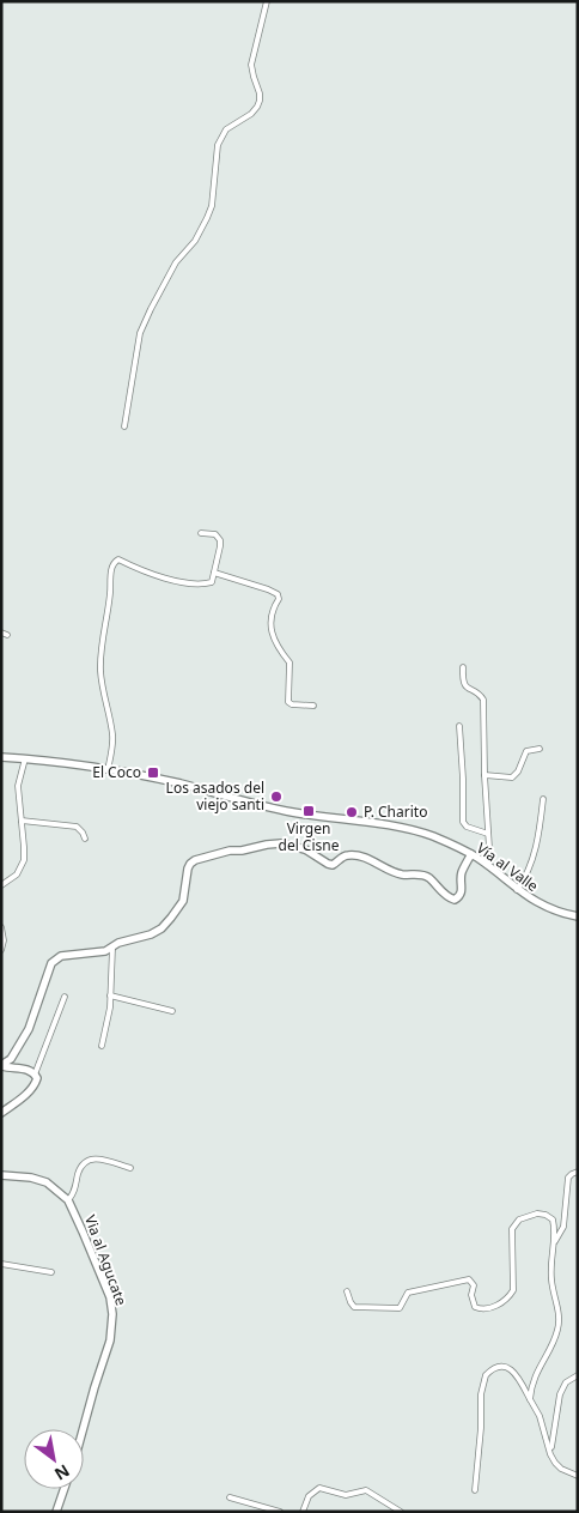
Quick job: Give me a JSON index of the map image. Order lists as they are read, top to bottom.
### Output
{
  "streets": {
    "street": ["Vía al Valle", "Via al Agucate"]
  },
  "places": {
    "transit": ["El Coco", "Virgen del Cisne"],
    "other": ["Los asados del viejo santi", "P. Charito"]
  },
  "north": "bottom right"
}
